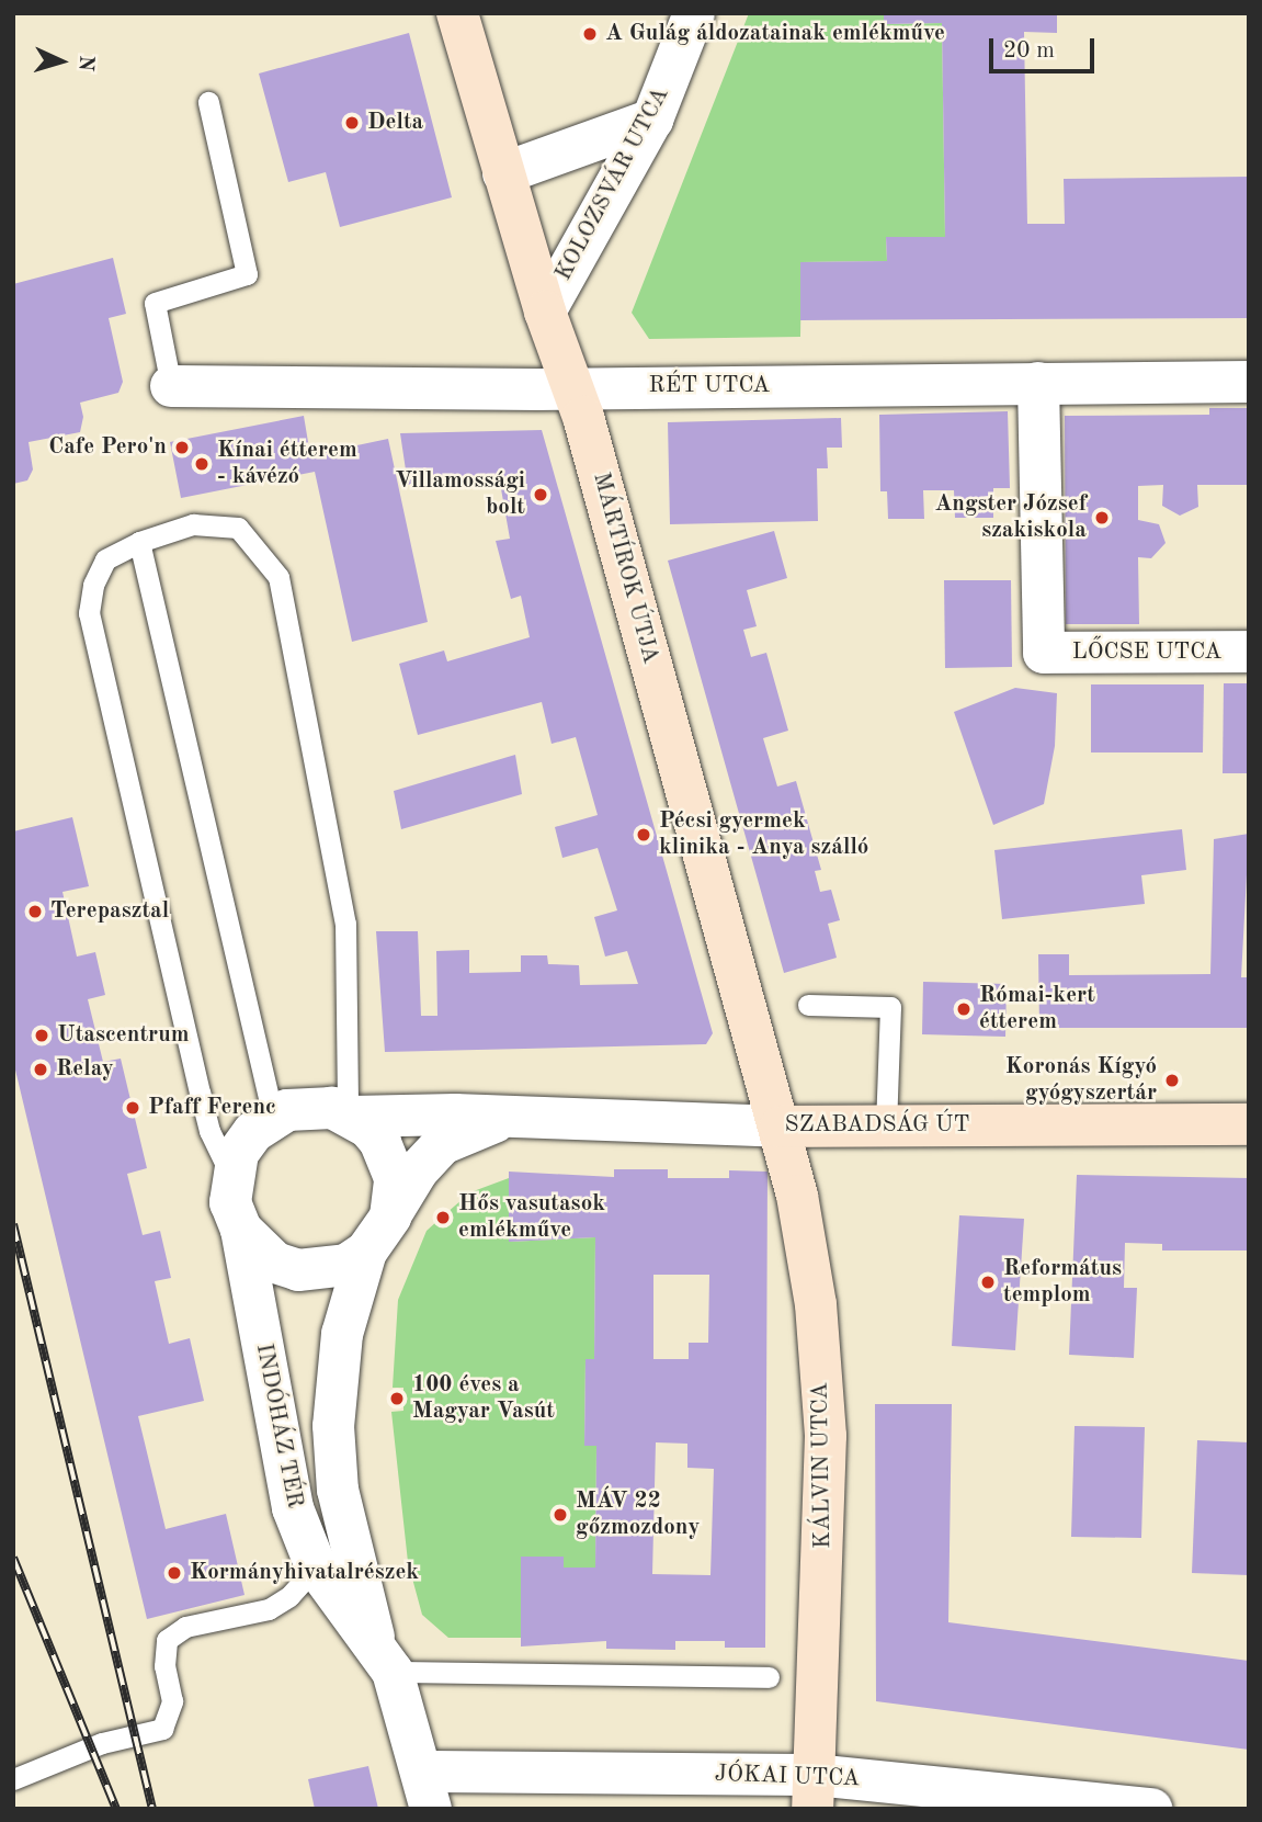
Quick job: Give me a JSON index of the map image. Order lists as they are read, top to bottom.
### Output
{
  "streets": {
    "street": [
      "KOLOZSVÁR UTCA",
      "RÉT UTCA",
      "MÁRTÍROK ÚTJA",
      "LŐCSE UTCA",
      "SZABADSÁG ÚT",
      "INDÓHÁZ TÉR",
      "KÁLVIN UTCA",
      "JÓKAI UTCA"
    ]
  },
  "crossings": [
    ["KOLOZSVÁR UTCA", "MÁRTÍROK ÚTJA"],
    ["RÉT UTCA", "MÁRTÍROK ÚTJA"],
    ["RÉT UTCA", "LŐCSE UTCA"],
    ["MÁRTÍROK ÚTJA", "SZABADSÁG ÚT"],
    ["MÁRTÍROK ÚTJA", "KÁLVIN UTCA"],
    ["SZABADSÁG ÚT", "INDÓHÁZ TÉR"],
    ["SZABADSÁG ÚT", "KÁLVIN UTCA"],
    ["INDÓHÁZ TÉR", "JÓKAI UTCA"],
    ["KÁLVIN UTCA", "JÓKAI UTCA"]
  ],
  "places": [
    "A Gulág áldozatainak emlékműve",
    "Delta",
    "Cafe Pero'n",
    "Kínai étterem - kávézó",
    "Villamossági bolt",
    "Angster József szakiskola",
    "Pécsi gyermek klinika - Anya szálló",
    "Terepasztal",
    "Római-kert étterem",
    "Utascentrum",
    "Relay",
    "Koronás Kígyó gyógyszertár",
    "Pfaff Ferenc",
    "Hős vasutasok emlékműve",
    "Református templom",
    "100 éves a Magyar Vasút",
    "MÁV 22 gőzmozdony",
    "Kormányhivatalrészek"
  ],
  "scale_bar": "20 m",
  "north": "right"
}
